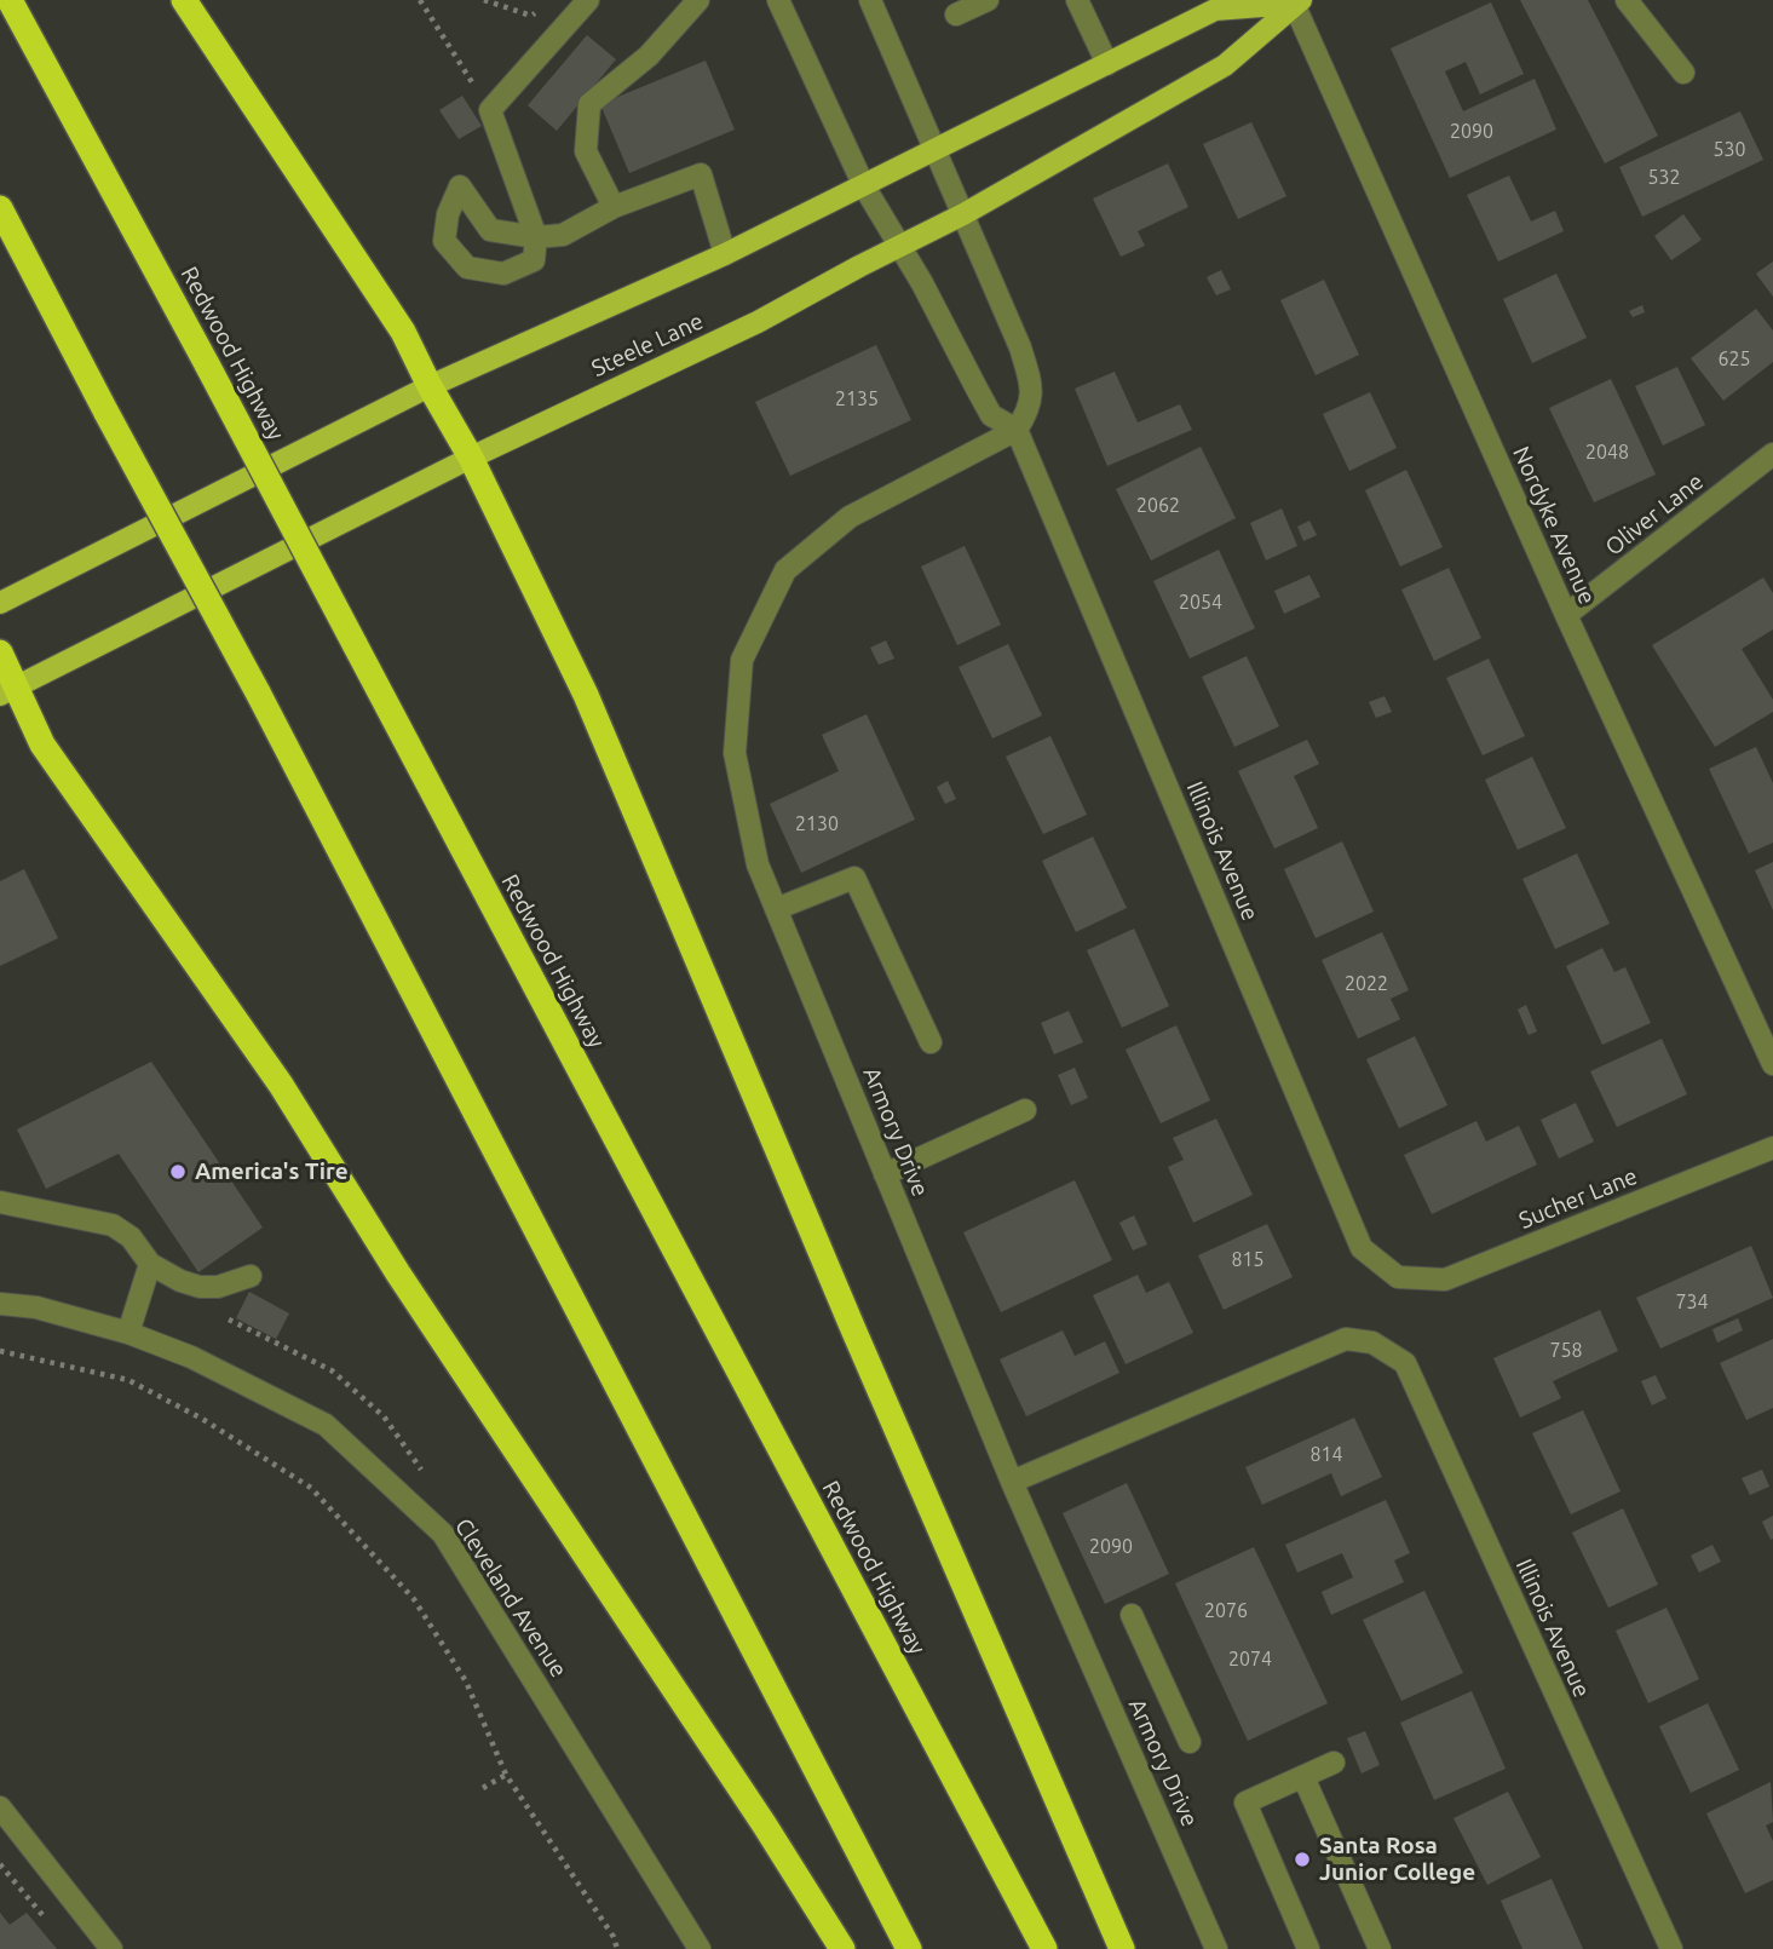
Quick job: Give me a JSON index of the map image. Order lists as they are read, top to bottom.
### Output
{
  "streets": {
    "highway": ["Redwood Highway"],
    "main road": ["Steele Lane"],
    "street": [
      "Oliver Lane",
      "Nordyke Avenue",
      "Illinois Avenue",
      "Armory Drive",
      "Sucher Lane",
      "Cleveland Avenue"
    ]
  },
  "crossings": [
    ["Steele Lane", "Nordyke Avenue"],
    ["Steele Lane", "Illinois Avenue"],
    ["Oliver Lane", "Nordyke Avenue"],
    ["Illinois Avenue", "Armory Drive"],
    ["Illinois Avenue", "Sucher Lane"]
  ],
  "places": ["America's Tire", "Santa Rosa Junior College"],
  "house_numbers": [
    "2090",
    "530",
    "532",
    "625",
    "2135",
    "2048",
    "2062",
    "2054",
    "2130",
    "2022",
    "815",
    "734",
    "758",
    "814",
    "2090",
    "2076",
    "2074"
  ]
}
